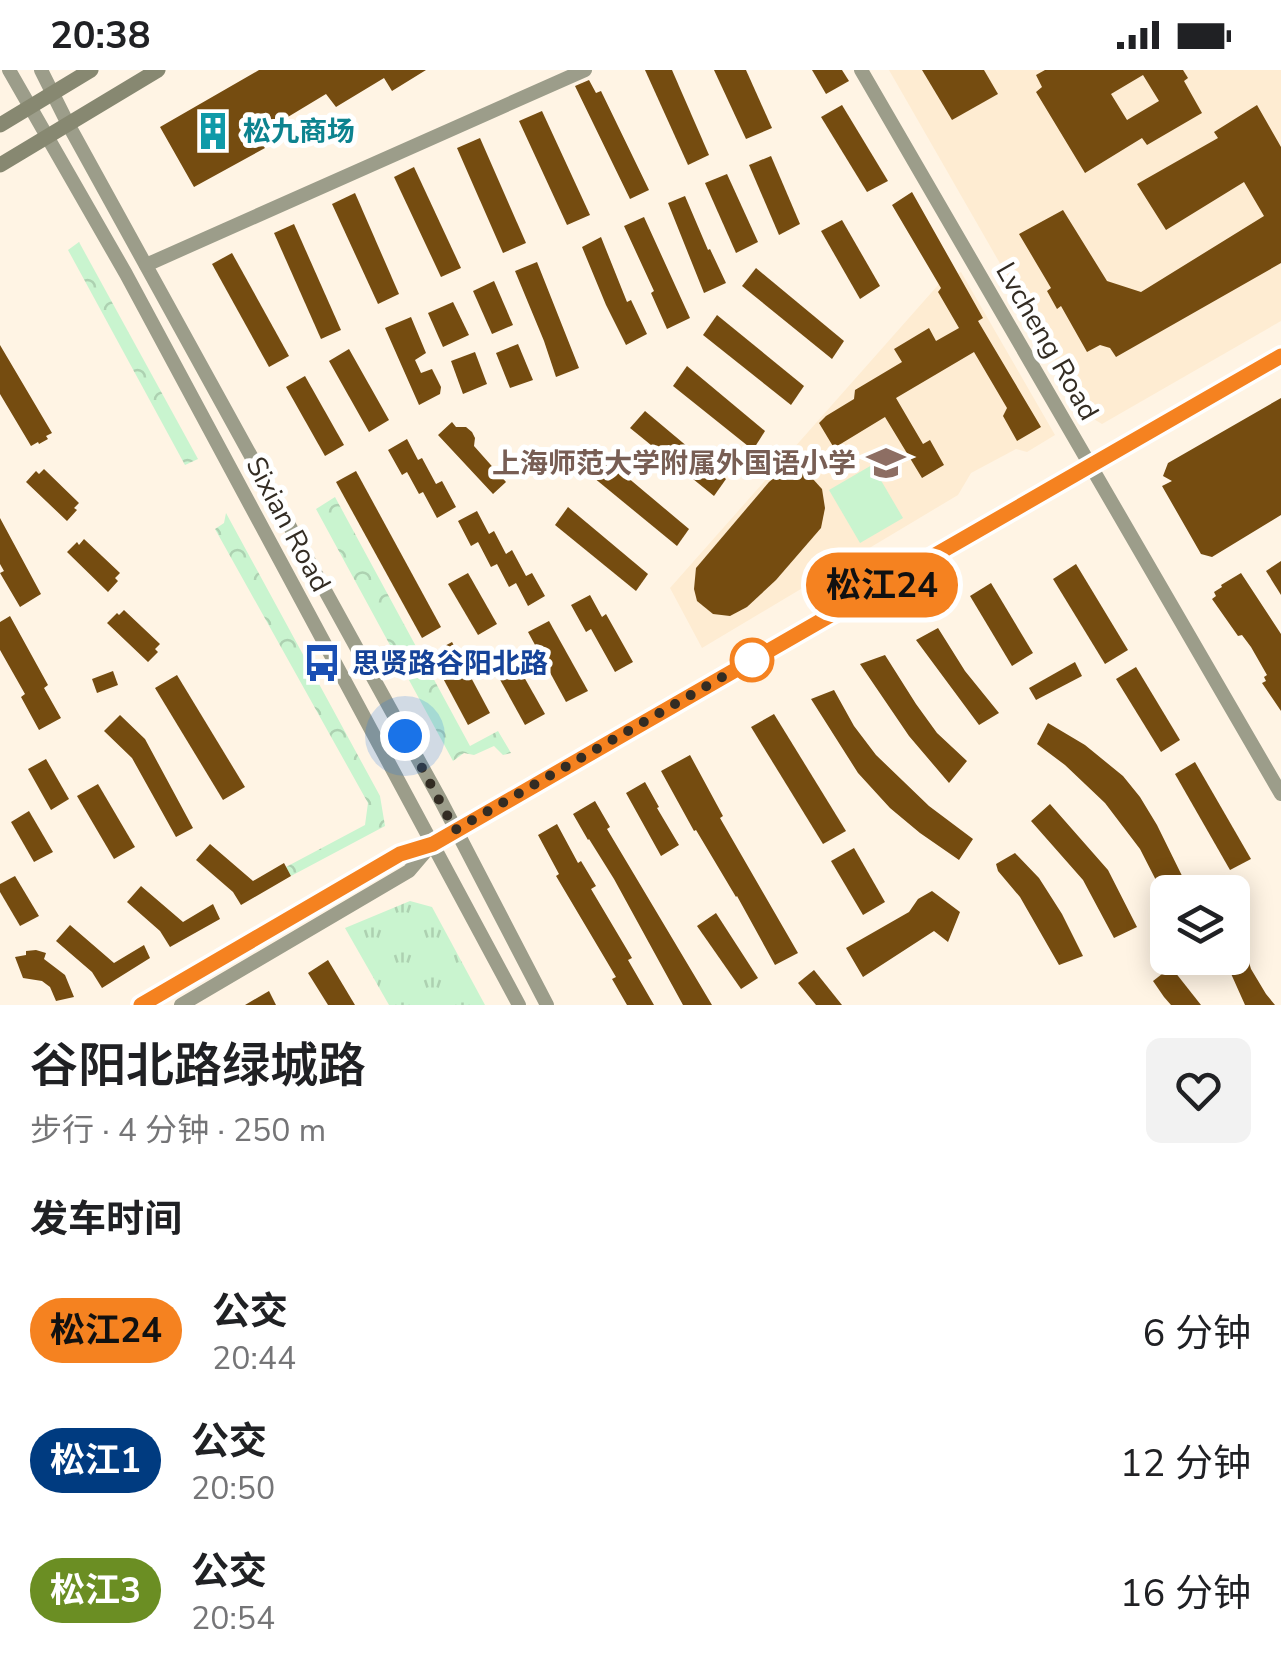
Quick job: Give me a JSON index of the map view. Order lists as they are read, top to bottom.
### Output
{
  "streets": {
    "main road": ["Lvcheng Road", "Sixian Road"]
  },
  "places": {
    "building": ["松九商场"],
    "school or university": ["上海师范大学附属外国语小学"],
    "bus stop": ["思贤路谷阳北路"]
  },
  "lines": ["bus line 松江24"],
  "page": {
    "status": "20:38",
    "on_map": "松江24",
    "heading": [
      ["谷阳北路绿城路", "步行 · 4 分钟 · 250 m"],
      "发车时间"
    ],
    "list": [
      {
        "mark": "松江24",
        "name": "公交",
        "note": "20:44",
        "value": "6 分钟"
      },
      {
        "mark": "松江1",
        "name": "公交",
        "note": "20:50",
        "value": "12 分钟"
      },
      {
        "mark": "松江3",
        "name": "公交",
        "note": "20:54",
        "value": "16 分钟"
      }
    ]
  }
}
